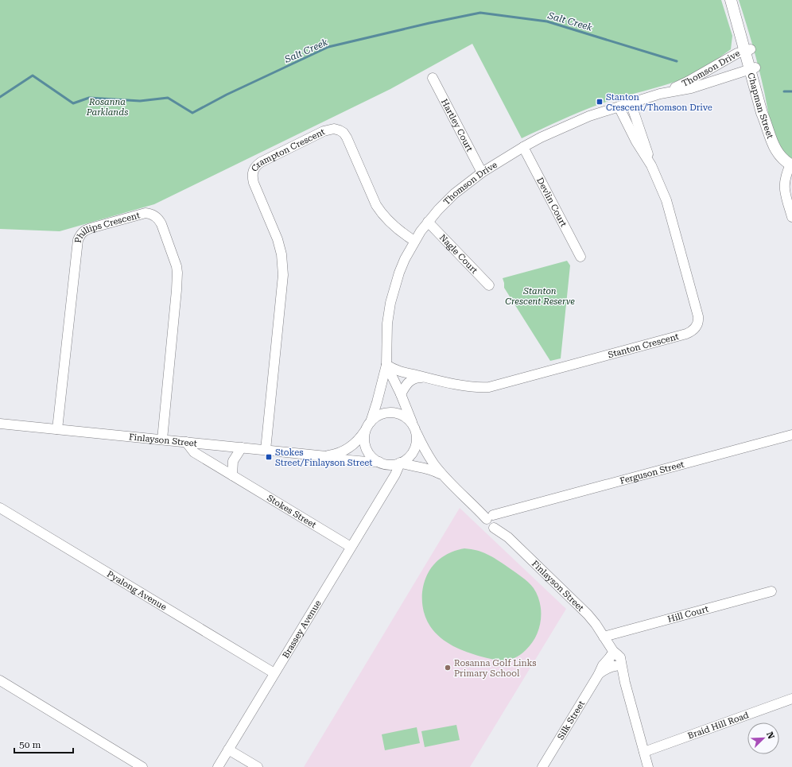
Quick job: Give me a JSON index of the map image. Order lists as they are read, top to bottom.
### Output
{
  "streets": {
    "street": [
      "Thomson Drive",
      "Chapman Street",
      "Hartley Court",
      "Crampton Crescent",
      "Devlin Court",
      "Phillips Crescent",
      "Nagle Court",
      "Stanton Crescent",
      "Finlayson Street",
      "Ferguson Street",
      "Stokes Street",
      "Pyalong Avenue",
      "Hill Court",
      "Brassey Avenue",
      "Silk Street",
      "Braid Hill Road"
    ]
  },
  "crossings": [
    ["Thomson Drive", "Chapman Street"],
    ["Thomson Drive", "Hartley Court"],
    ["Thomson Drive", "Crampton Crescent"],
    ["Thomson Drive", "Devlin Court"],
    ["Thomson Drive", "Nagle Court"],
    ["Thomson Drive", "Stanton Crescent"],
    ["Thomson Drive", "Finlayson Street"],
    ["Thomson Drive", "Brassey Avenue"],
    ["Crampton Crescent", "Finlayson Street"],
    ["Phillips Crescent", "Finlayson Street"],
    ["Finlayson Street", "Ferguson Street"],
    ["Finlayson Street", "Stokes Street"],
    ["Finlayson Street", "Hill Court"],
    ["Finlayson Street", "Brassey Avenue"],
    ["Finlayson Street", "Silk Street"],
    ["Finlayson Street", "Braid Hill Road"],
    ["Stokes Street", "Brassey Avenue"],
    ["Pyalong Avenue", "Brassey Avenue"]
  ],
  "water": ["Salt Creek"],
  "parks": ["Rosanna Parklands", "Stanton Crescent Reserve"],
  "places": {
    "transit": ["Stanton Crescent/Thomson Drive", "Stokes Street/Finlayson Street"],
    "other": ["Rosanna Golf Links Primary School"]
  },
  "scale_bar": "50 m",
  "north": "top right"
}
